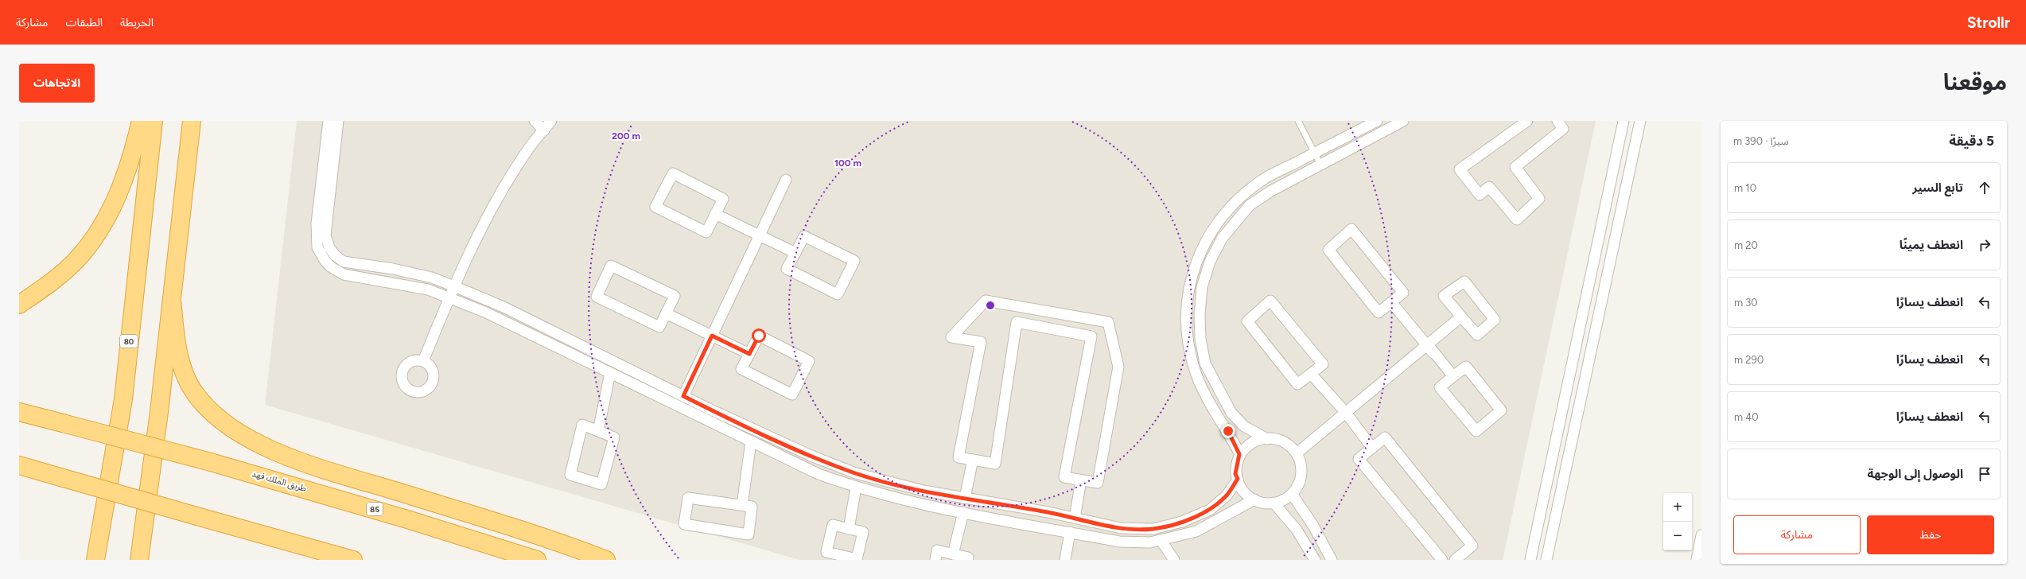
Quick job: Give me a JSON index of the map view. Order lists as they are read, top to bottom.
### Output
{
  "streets": {
    "highway": ["80", "طريق الملك فهد", "85"]
  },
  "page": {
    "header": "Strollr",
    "nav": ["الخريطة", "الطبقات", "مشاركة"],
    "title": "موقعنا",
    "buttons": [
      "الاتجاهات",
      ["حفظ", "مشاركة"]
    ],
    "heading": ["5 دقيقة", "سيرًا · 390 m"],
    "list": [
      ["تابع السير", "10 m"],
      ["انعطف يمينًا", "20 m"],
      ["انعطف يسارًا", "30 m"],
      ["انعطف يسارًا", "290 m"],
      ["انعطف يسارًا", "40 m"],
      "الوصول إلى الوجهة"
    ],
    "map_buttons": ["+", "−"]
  },
  "rings": ["200 m", "100 m"]
}
